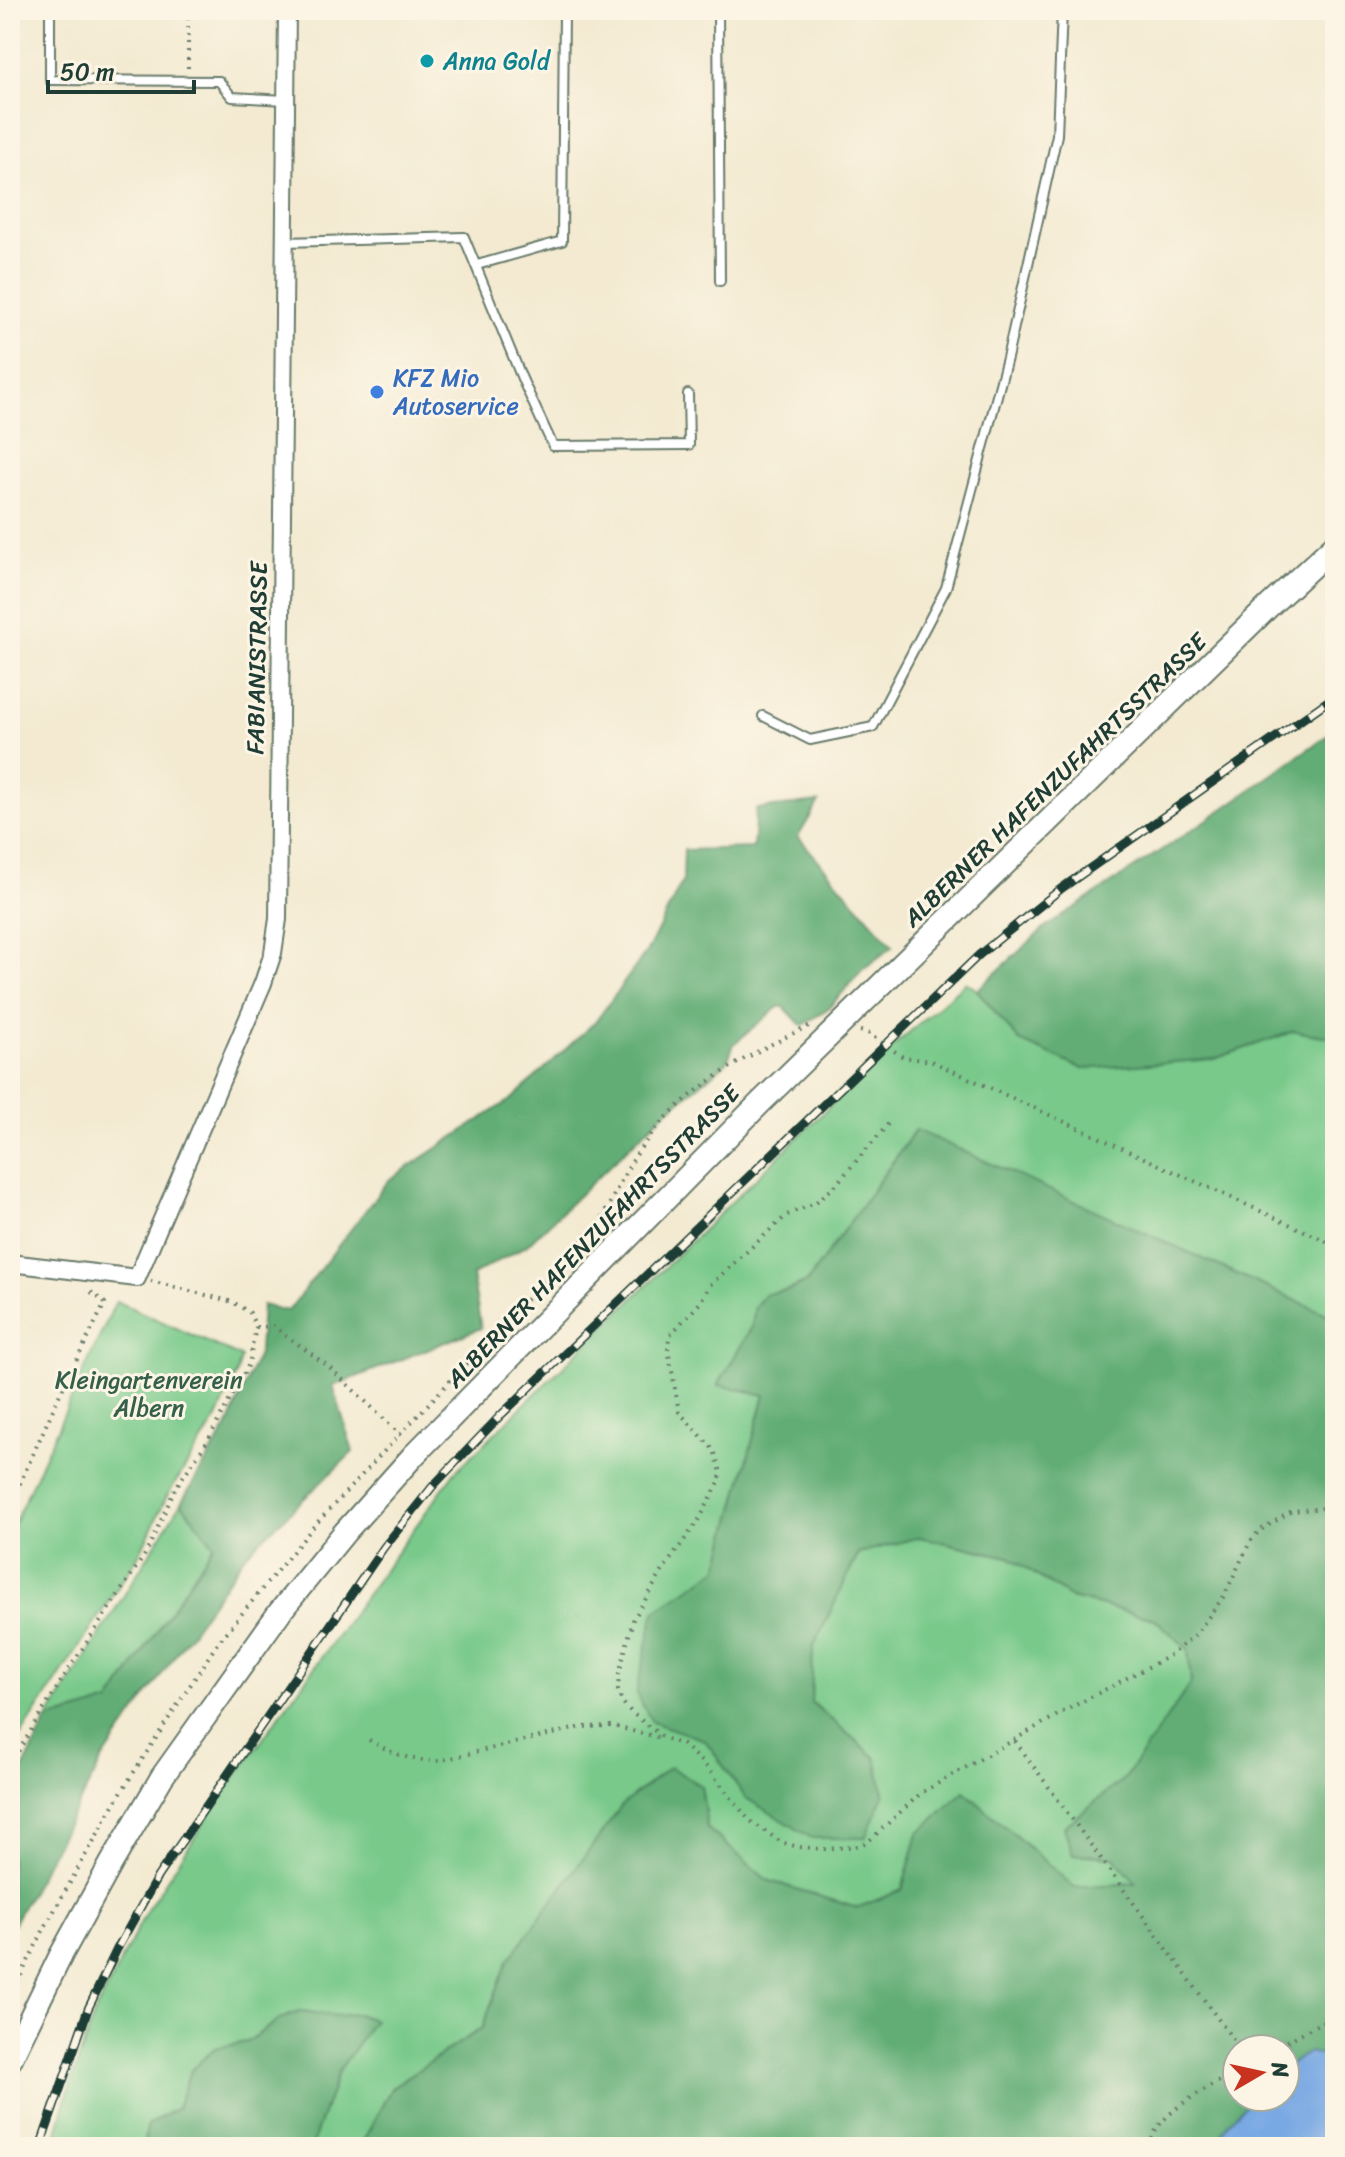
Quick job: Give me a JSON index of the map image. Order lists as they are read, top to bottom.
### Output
{
  "streets": {
    "main road": ["ALBERNER HAFENZUFAHRTSSTRASSE"],
    "street": ["FABIANISTRASSE"]
  },
  "parks": ["Kleingartenverein Albern"],
  "places": ["Anna Gold", "KFZ Mio Autoservice"],
  "scale_bar": "50 m",
  "north": "right"
}
